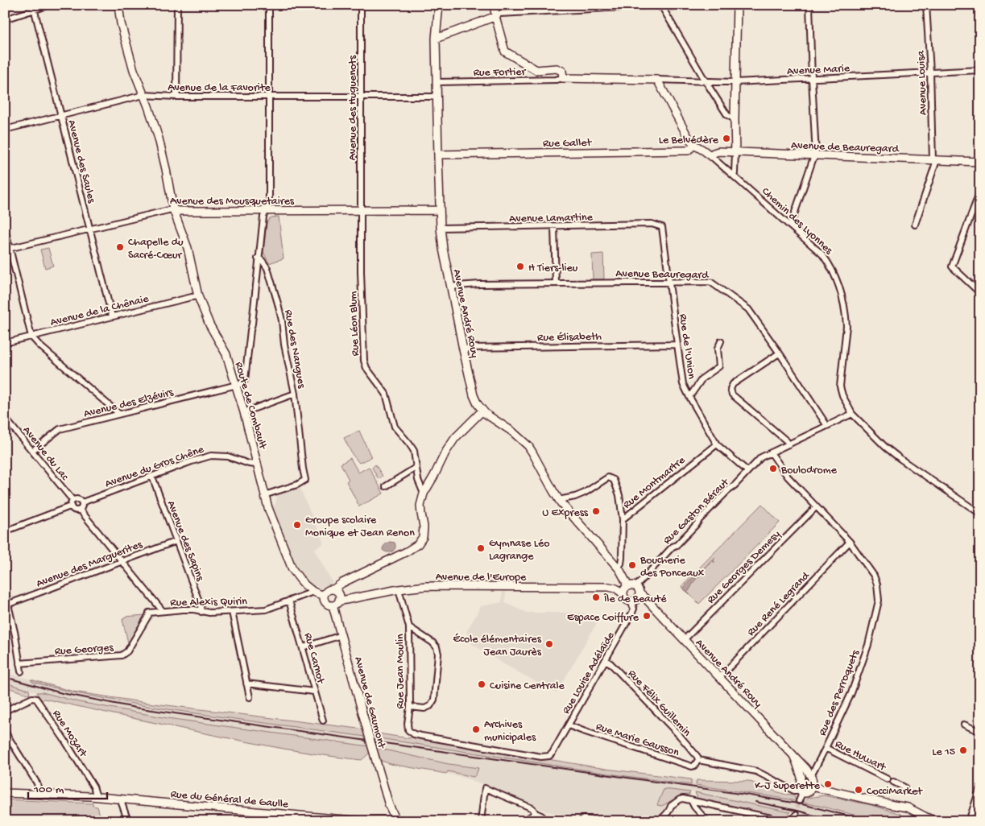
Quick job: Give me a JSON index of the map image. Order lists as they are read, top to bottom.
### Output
{
  "streets": {
    "street": [
      "Avenue Marie",
      "Rue Fortier",
      "Avenue Louisa",
      "Avenue de la Favorite",
      "Avenue des Huguenots",
      "Rue Gallet",
      "Avenue de Beauregard",
      "Avenue des Saules",
      "Avenue des Mousquetaires",
      "Avenue Lamartine",
      "Chemin des Lyonnes",
      "Avenue Beauregard",
      "Avenue de la Chênaie",
      "Avenue André Rouy",
      "Rue Léon Blum",
      "Rue Élisabeth",
      "Rue de l'Union",
      "Rue des Nangues",
      "Avenue des Elzévirs",
      "Route de Combault",
      "Avenue du Lac",
      "Avenue du Gros Chêne",
      "Rue Montmartre",
      "Rue Gaston Béraut",
      "Avenue des Sapins",
      "Avenue des Marguerites",
      "Rue Georges Demesy",
      "Avenue de l'Europe",
      "Rue Alexis Quirin",
      "Rue René Legrand",
      "Rue Georges",
      "Rue Carnot",
      "Rue Jean Moulin",
      "Rue Louise Adélaïde",
      "Rue des Perroquets",
      "Avenue de Gaumont",
      "Rue Félix Guillemin",
      "Rue Mozart",
      "Rue Marie Gausson",
      "Rue Huwart",
      "Rue du Général de Gaulle"
    ]
  },
  "crossings": [
    ["Avenue Marie", "Avenue Louisa"],
    ["Avenue Marie", "Chemin des Lyonnes"],
    ["Rue Fortier", "Avenue André Rouy"],
    ["Avenue Louisa", "Avenue de Beauregard"],
    ["Avenue de la Favorite", "Avenue des Huguenots"],
    ["Avenue de la Favorite", "Avenue des Saules"],
    ["Avenue de la Favorite", "Avenue André Rouy"],
    ["Avenue de la Favorite", "Route de Combault"],
    ["Avenue des Huguenots", "Avenue des Mousquetaires"],
    ["Avenue des Huguenots", "Rue Léon Blum"],
    ["Rue Gallet", "Chemin des Lyonnes"],
    ["Rue Gallet", "Avenue André Rouy"],
    ["Avenue de Beauregard", "Chemin des Lyonnes"],
    ["Avenue des Saules", "Avenue des Mousquetaires"],
    ["Avenue des Saules", "Avenue de la Chênaie"],
    ["Avenue des Mousquetaires", "Avenue André Rouy"],
    ["Avenue des Mousquetaires", "Rue Léon Blum"],
    ["Avenue des Mousquetaires", "Route de Combault"],
    ["Avenue Lamartine", "Avenue André Rouy"],
    ["Avenue Lamartine", "Rue de l'Union"],
    ["Avenue Beauregard", "Avenue André Rouy"],
    ["Avenue Beauregard", "Rue de l'Union"],
    ["Avenue de la Chênaie", "Route de Combault"],
    ["Avenue André Rouy", "Rue Élisabeth"],
    ["Avenue André Rouy", "Rue Montmartre"],
    ["Avenue André Rouy", "Rue Gaston Béraut"],
    ["Avenue André Rouy", "Rue Georges Demesy"],
    ["Avenue André Rouy", "Avenue de l'Europe"],
    ["Avenue André Rouy", "Rue René Legrand"],
    ["Avenue André Rouy", "Rue Louise Adélaïde"],
    ["Avenue André Rouy", "Rue des Perroquets"],
    ["Rue Élisabeth", "Rue de l'Union"],
    ["Rue de l'Union", "Rue Montmartre"],
    ["Rue de l'Union", "Rue Gaston Béraut"],
    ["Rue des Nangues", "Route de Combault"],
    ["Avenue des Elzévirs", "Route de Combault"],
    ["Avenue des Elzévirs", "Avenue du Lac"],
    ["Route de Combault", "Avenue du Gros Chêne"],
    ["Route de Combault", "Avenue de l'Europe"],
    ["Route de Combault", "Rue Alexis Quirin"],
    ["Route de Combault", "Avenue de Gaumont"],
    ["Avenue du Lac", "Avenue du Gros Chêne"],
    ["Avenue du Gros Chêne", "Avenue des Sapins"],
    ["Rue Gaston Béraut", "Avenue de l'Europe"],
    ["Rue Gaston Béraut", "Rue Louise Adélaïde"],
    ["Rue Gaston Béraut", "Rue des Perroquets"],
    ["Avenue des Sapins", "Avenue des Marguerites"],
    ["Avenue des Sapins", "Rue Alexis Quirin"],
    ["Rue Georges Demesy", "Rue des Perroquets"],
    ["Avenue de l'Europe", "Rue Jean Moulin"],
    ["Avenue de l'Europe", "Rue Louise Adélaïde"],
    ["Avenue de l'Europe", "Avenue de Gaumont"],
    ["Rue Alexis Quirin", "Rue Georges"],
    ["Rue Alexis Quirin", "Rue Carnot"],
    ["Rue René Legrand", "Rue des Perroquets"],
    ["Rue Jean Moulin", "Rue Louise Adélaïde"],
    ["Rue Louise Adélaïde", "Rue Félix Guillemin"],
    ["Rue Louise Adélaïde", "Rue Marie Gausson"],
    ["Rue des Perroquets", "Rue Huwart"],
    ["Avenue de Gaumont", "Rue du Général de Gaulle"],
    ["Rue Félix Guillemin", "Rue Marie Gausson"],
    ["Rue Mozart", "Rue du Général de Gaulle"]
  ],
  "places": [
    "Le Belvédère",
    "Chapelle du Sacré-Cœur",
    "H Tiers-lieu",
    "Boulodrome",
    "U Express",
    "Groupe scolaire Monique et Jean Renon",
    "Gymnase Léo Lagrange",
    "Boucherie des Ponceaux",
    "Île de Beauté",
    "Espace Coiffure",
    "École élémentaires Jean Jaurès",
    "Cuisine Centrale",
    "Archives municipales",
    "Le 15",
    "K-J Superette",
    "CocciMarket"
  ],
  "scale_bar": "100 m"
}
